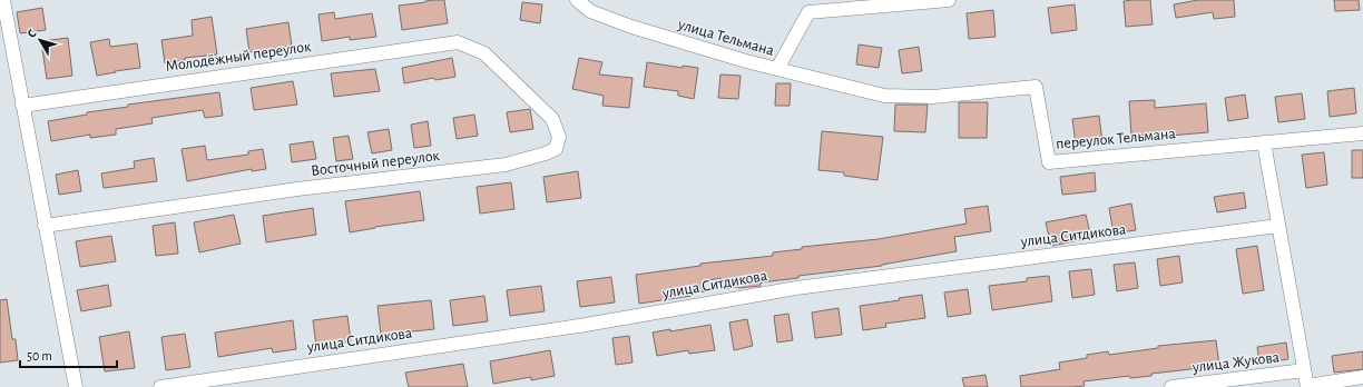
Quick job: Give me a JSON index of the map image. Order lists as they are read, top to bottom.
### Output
{
  "streets": {
    "street": [
      "улица Тельмана",
      "Молодёжный переулок",
      "переулок Тельмана",
      "Восточный переулок",
      "улица Ситдикова",
      "улица Жукова"
    ]
  },
  "crossings": [
    ["улица Тельмана", "переулок Тельмана"],
    ["Молодёжный переулок", "Восточный переулок"]
  ],
  "scale_bar": "50 m",
  "north": "top left"
}
